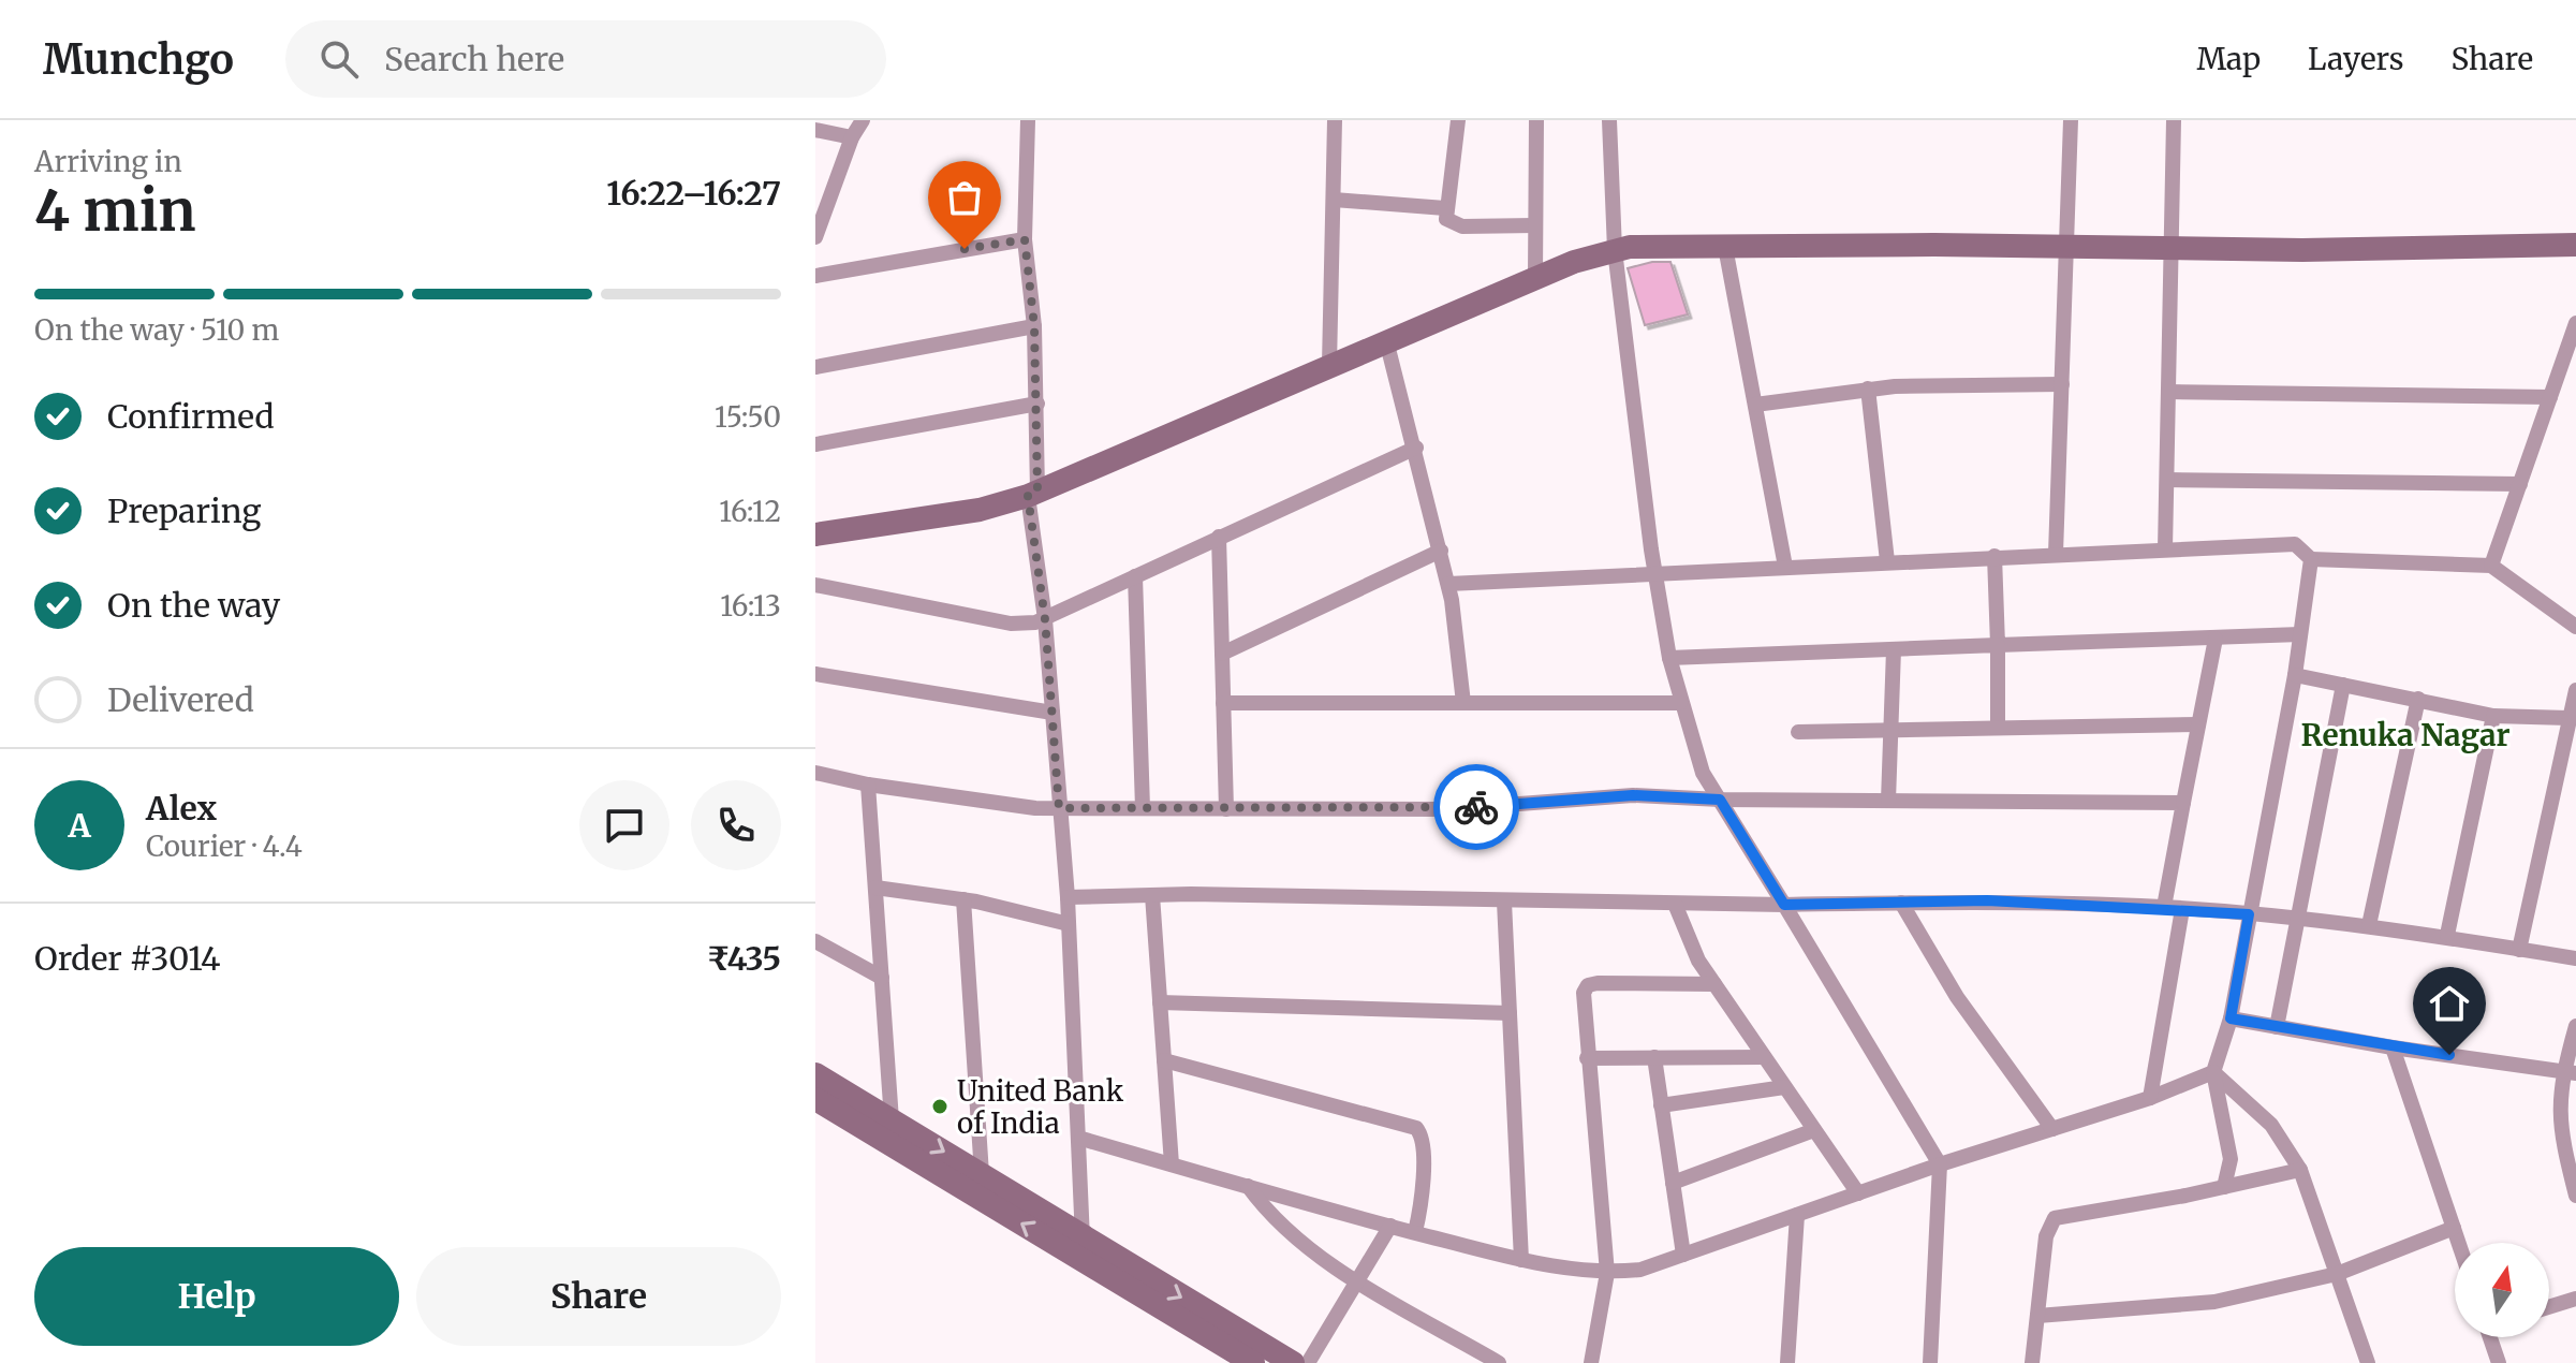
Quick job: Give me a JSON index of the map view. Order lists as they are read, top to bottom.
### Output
{
  "districts": ["Renuka Nagar"],
  "places": ["United Bank of India"],
  "north": "top",
  "page": {
    "header": "Munchgo",
    "search": "Search here",
    "nav": ["Map", "Layers", "Share"],
    "heading": ["4 min", "Arriving in", "16:22–16:27"],
    "panel": [
      "Alex",
      "Courier · 4.4",
      "Order #3014",
      "₹435"
    ],
    "bar": "On the way · 510 m",
    "list": [
      ["Confirmed", "15:50"],
      ["Preparing", "16:12"],
      ["On the way", "16:13"],
      "Delivered"
    ],
    "round": "A",
    "buttons": ["Help", "Share"]
  }
}
